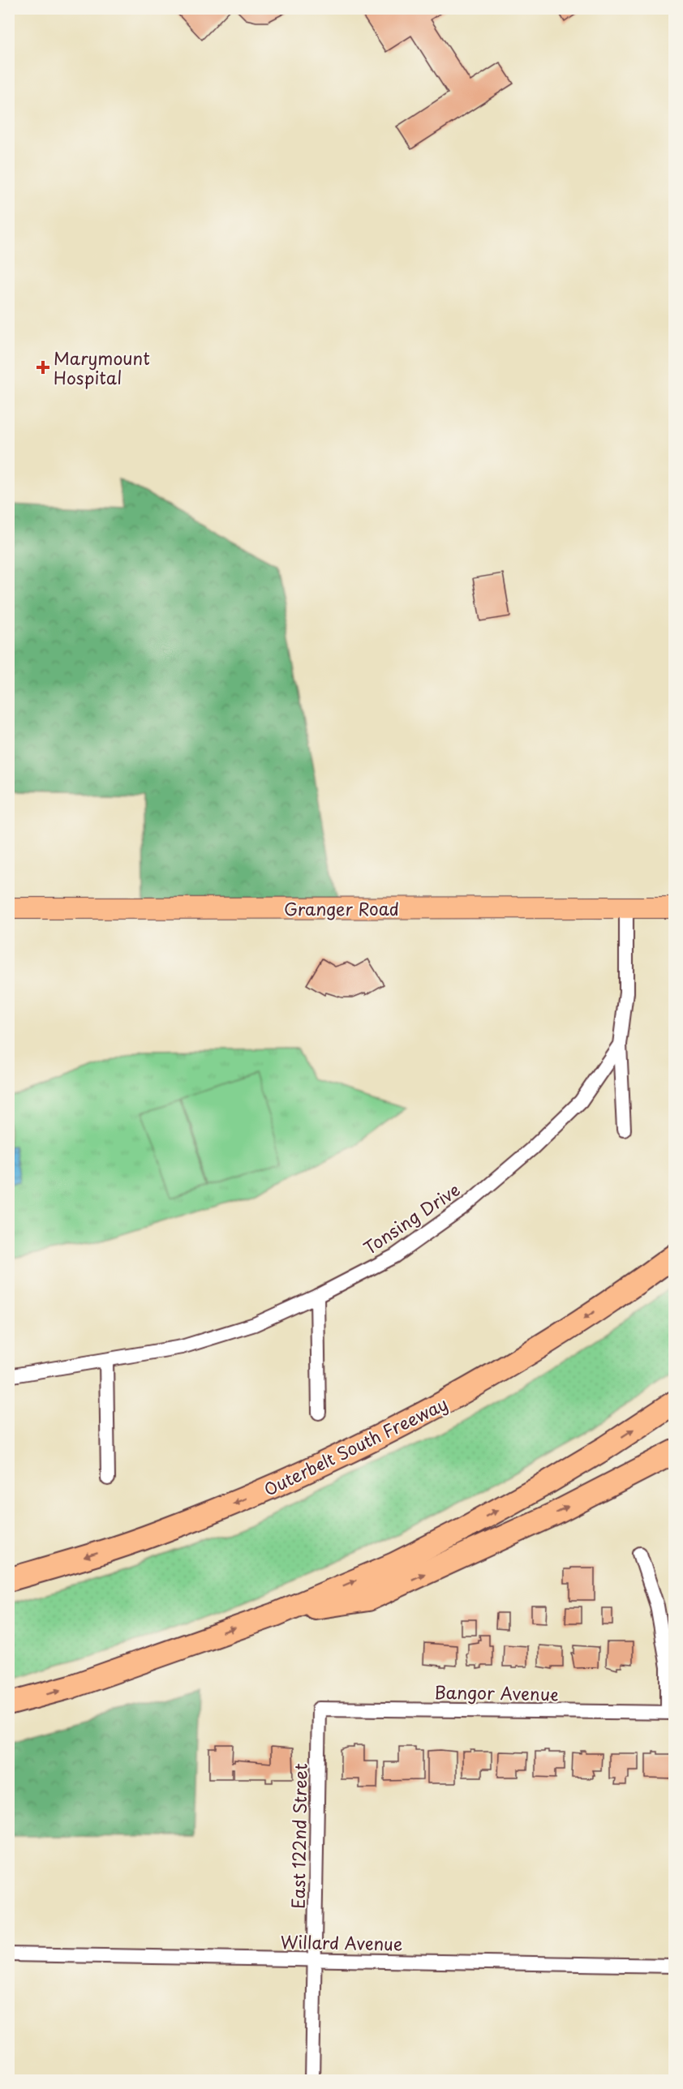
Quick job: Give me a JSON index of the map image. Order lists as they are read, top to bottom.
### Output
{
  "streets": {
    "highway": ["Outerbelt South Freeway"],
    "main road": ["Granger Road"],
    "street": [
      "Tonsing Drive",
      "Bangor Avenue",
      "East 122nd Street",
      "Willard Avenue"
    ]
  },
  "crossings": [
    ["Granger Road", "Tonsing Drive"],
    ["Bangor Avenue", "East 122nd Street"],
    ["East 122nd Street", "Willard Avenue"]
  ],
  "places": {
    "health": ["Marymount Hospital"]
  }
}
